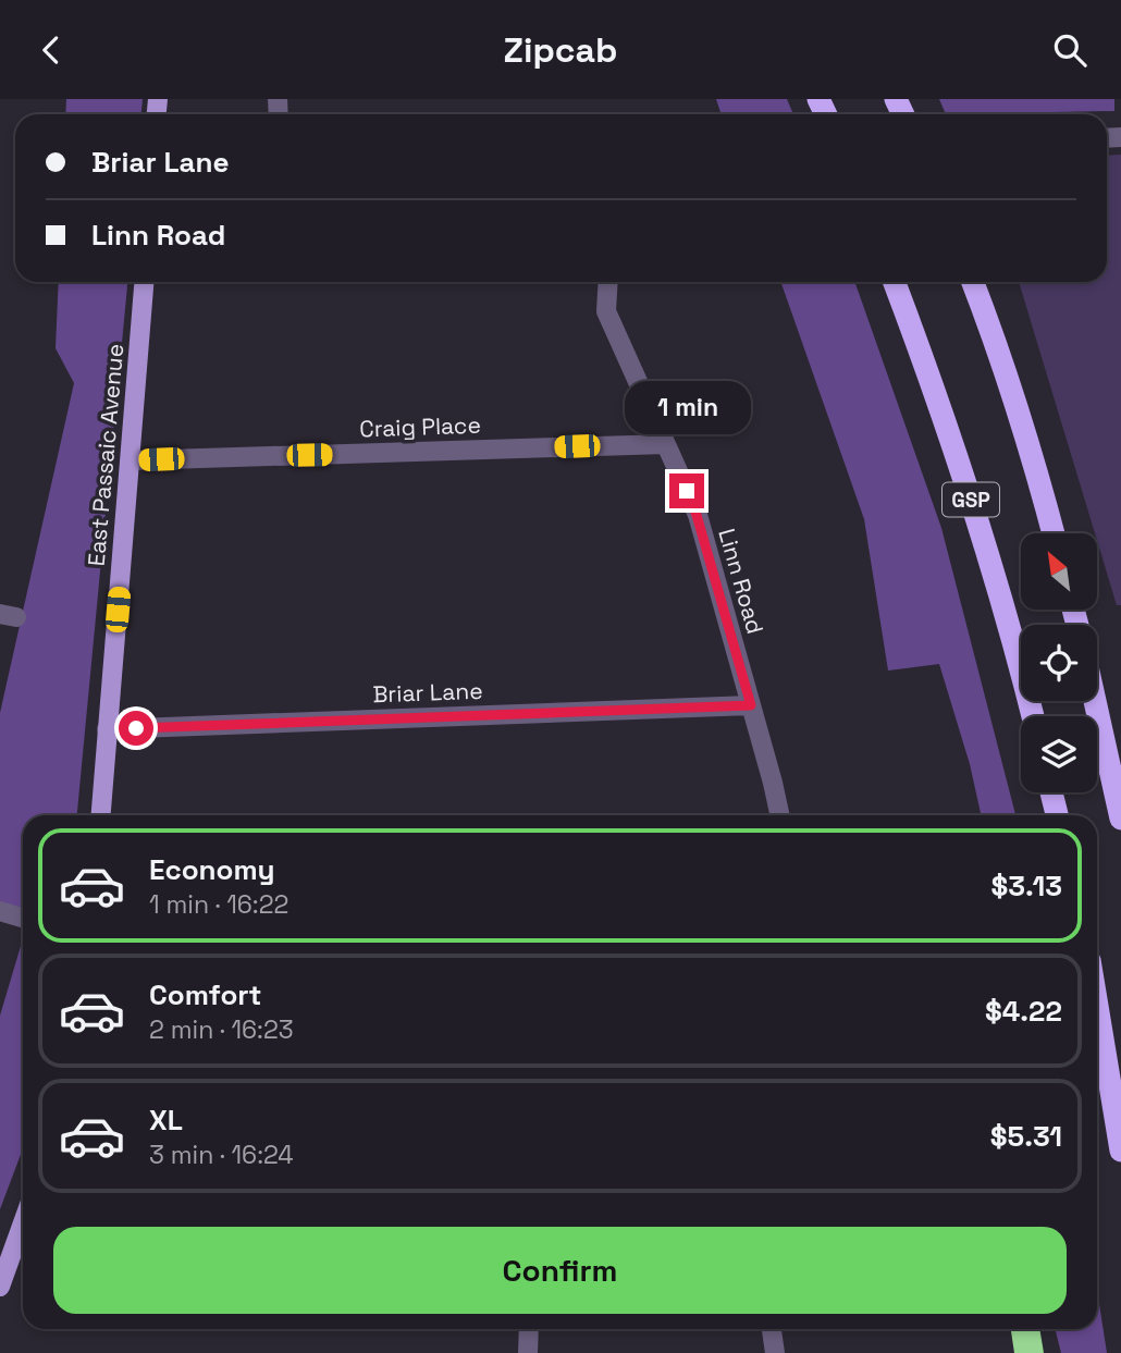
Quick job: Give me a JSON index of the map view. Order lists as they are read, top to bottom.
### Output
{
  "streets": {
    "highway": ["GSP"],
    "main road": ["East Passaic Avenue"],
    "street": ["Craig Place", "Linn Road", "Briar Lane"]
  },
  "crossings": [
    ["Craig Place", "East Passaic Avenue"],
    ["Craig Place", "Linn Road"],
    ["East Passaic Avenue", "Briar Lane"],
    ["Linn Road", "Briar Lane"]
  ],
  "north": "top left",
  "page": {
    "header": "Zipcab",
    "banner": ["Briar Lane", "Linn Road"],
    "bubble": "1 min",
    "list": [
      {
        "name": "Economy",
        "note": "1 min · 16:22",
        "value": "$3.13"
      },
      {
        "name": "Comfort",
        "note": "2 min · 16:23",
        "value": "$4.22"
      },
      {
        "name": "XL",
        "note": "3 min · 16:24",
        "value": "$5.31"
      }
    ],
    "buttons": "Confirm"
  }
}
